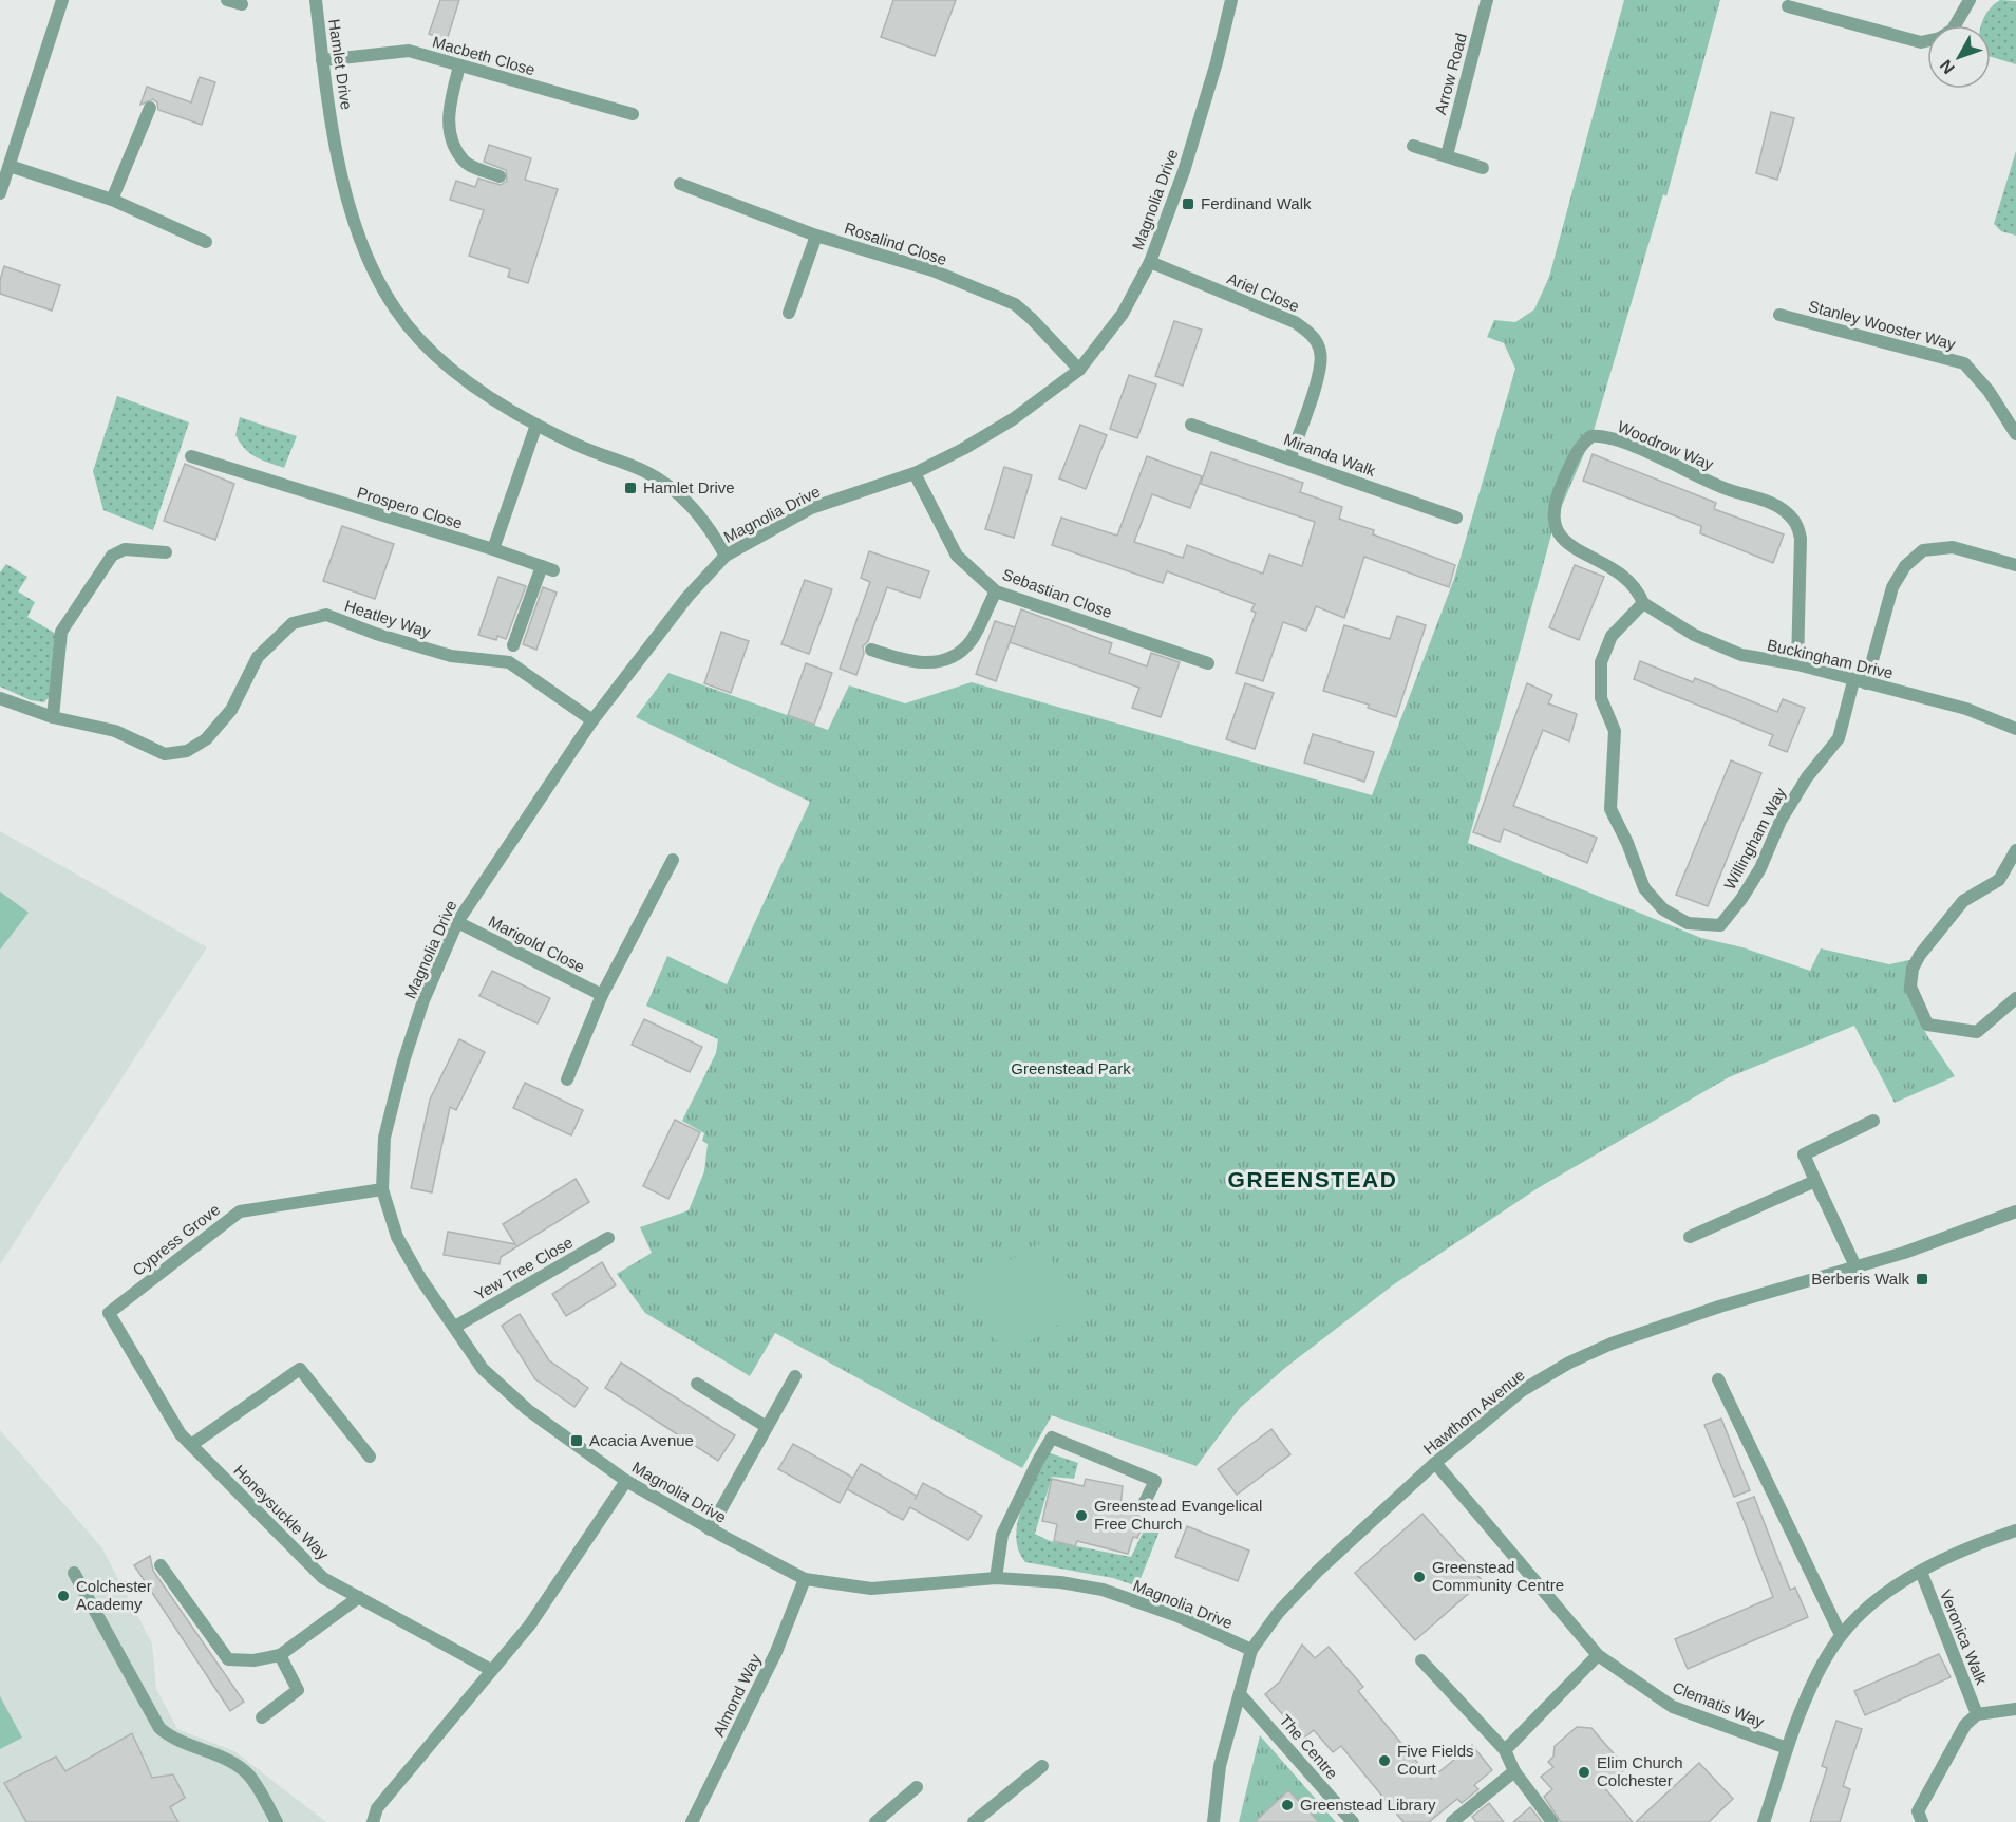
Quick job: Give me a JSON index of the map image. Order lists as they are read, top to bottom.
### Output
{
  "streets": {
    "street": [
      "Macbeth Close",
      "Hamlet Drive",
      "Arrow Road",
      "Magnolia Drive",
      "Rosalind Close",
      "Ariel Close",
      "Stanley Wooster Way",
      "Woodrow Way",
      "Miranda Walk",
      "Prospero Close",
      "Sebastian Close",
      "Heatley Way",
      "Buckingham Drive",
      "Willingham Way",
      "Marigold Close",
      "Cypress Grove",
      "Yew Tree Close",
      "Hawthorn Avenue",
      "Honeysuckle Way",
      "Veronica Walk",
      "Almond Way",
      "Clematis Way",
      "The Centre"
    ]
  },
  "crossings": [
    ["Macbeth Close", "Hamlet Drive"],
    ["Hamlet Drive", "Magnolia Drive"],
    ["Magnolia Drive", "Rosalind Close"],
    ["Magnolia Drive", "Ariel Close"],
    ["Magnolia Drive", "Sebastian Close"],
    ["Magnolia Drive", "Heatley Way"],
    ["Magnolia Drive", "Marigold Close"],
    ["Magnolia Drive", "Cypress Grove"],
    ["Magnolia Drive", "Yew Tree Close"],
    ["Magnolia Drive", "Hawthorn Avenue"],
    ["Magnolia Drive", "Almond Way"],
    ["Ariel Close", "Miranda Walk"],
    ["Woodrow Way", "Buckingham Drive"],
    ["Woodrow Way", "Willingham Way"],
    ["Buckingham Drive", "Willingham Way"],
    ["Cypress Grove", "Honeysuckle Way"],
    ["Hawthorn Avenue", "Clematis Way"],
    ["Hawthorn Avenue", "The Centre"]
  ],
  "districts": ["GREENSTEAD"],
  "parks": ["Greenstead Park"],
  "places": {
    "transit": [
      "Ferdinand Walk",
      "Hamlet Drive",
      "Berberis Walk",
      "Acacia Avenue"
    ],
    "other": [
      "Greenstead Evangelical Free Church",
      "Greenstead Community Centre",
      "Colchester Academy",
      "Five Fields Court",
      "Elim Church Colchester",
      "Greenstead Library"
    ]
  },
  "north": "bottom left"
}
